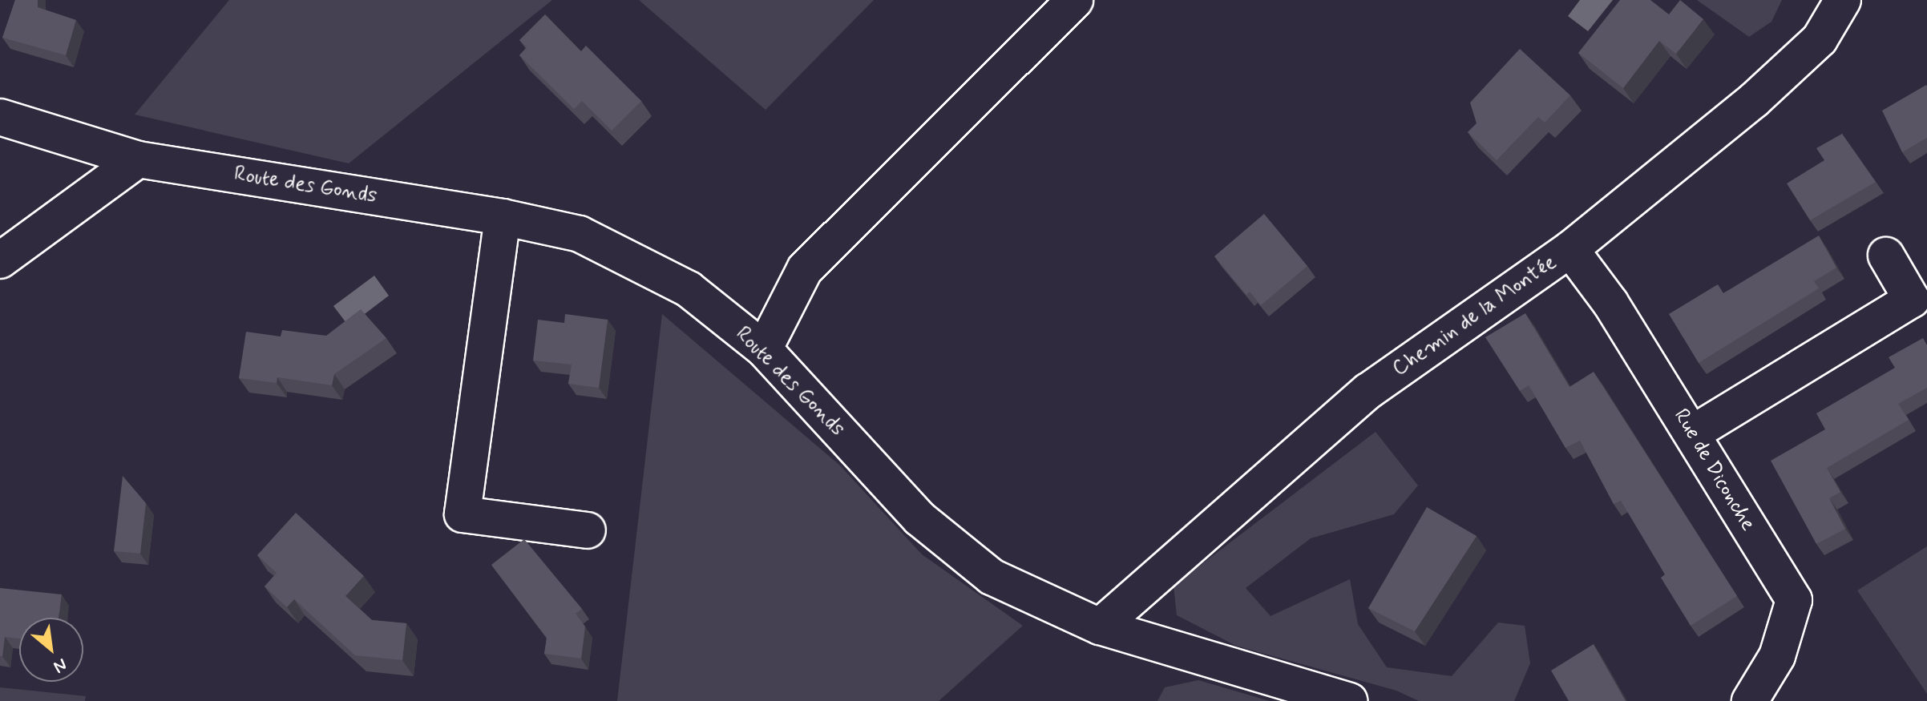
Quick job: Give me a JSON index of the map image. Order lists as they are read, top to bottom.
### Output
{
  "streets": {
    "street": ["Route des Gonds", "Chemin de la Montée", "Rue de Diconche"]
  },
  "crossings": [
    ["Route des Gonds", "Chemin de la Montée"],
    ["Chemin de la Montée", "Rue de Diconche"]
  ],
  "north": "bottom right"
}
